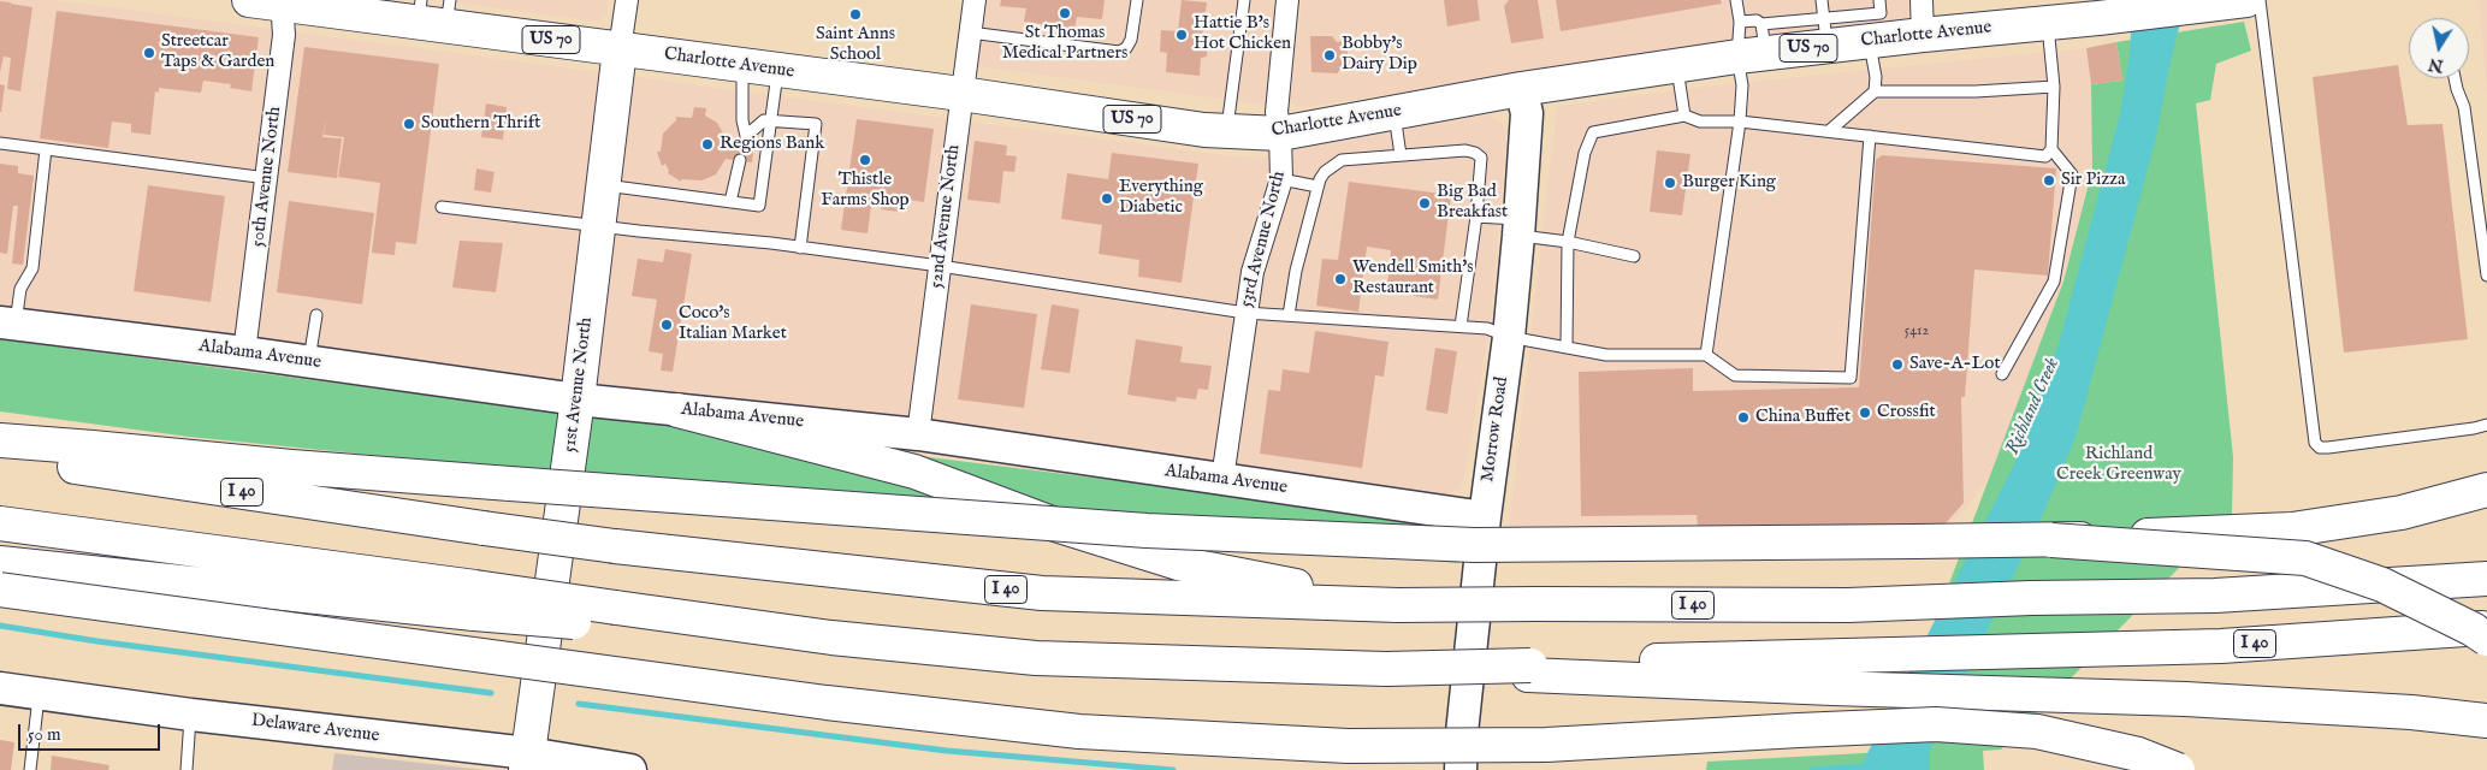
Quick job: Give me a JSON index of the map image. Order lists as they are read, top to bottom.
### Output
{
  "streets": {
    "main road": [
      "Charlotte Avenue",
      "US 70",
      "51st Avenue North",
      "I 40"
    ],
    "street": [
      "50th Avenue North",
      "52nd Avenue North",
      "53rd Avenue North",
      "Alabama Avenue",
      "Morrow Road",
      "Delaware Avenue"
    ]
  },
  "crossings": [
    ["Charlotte Avenue", "50th Avenue North"],
    ["Charlotte Avenue", "52nd Avenue North"],
    ["Charlotte Avenue", "53rd Avenue North"],
    ["Charlotte Avenue", "51st Avenue North"],
    ["Charlotte Avenue", "Morrow Road"],
    ["50th Avenue North", "Alabama Avenue"],
    ["52nd Avenue North", "Alabama Avenue"],
    ["53rd Avenue North", "Alabama Avenue"],
    ["Alabama Avenue", "51st Avenue North"],
    ["Alabama Avenue", "Morrow Road"],
    ["51st Avenue North", "Delaware Avenue"]
  ],
  "water": ["Richland Creek"],
  "parks": ["Richland Creek Greenway"],
  "places": [
    "St Thomas Medical Partners",
    "Saint Anns School",
    "Hattie B's Hot Chicken",
    "Streetcar Taps & Garden",
    "Bobby's Dairy Dip",
    "Southern Thrift",
    "Regions Bank",
    "Thistle Farms Shop",
    "Sir Pizza",
    "Burger King",
    "Everything Diabetic",
    "Big Bad Breakfast",
    "Wendell Smith's Restaurant",
    "Coco's Italian Market",
    "Save-A-Lot",
    "Crossfit",
    "China Buffet"
  ],
  "house_numbers": ["5412"],
  "scale_bar": "50 m",
  "north": "bottom"
}
